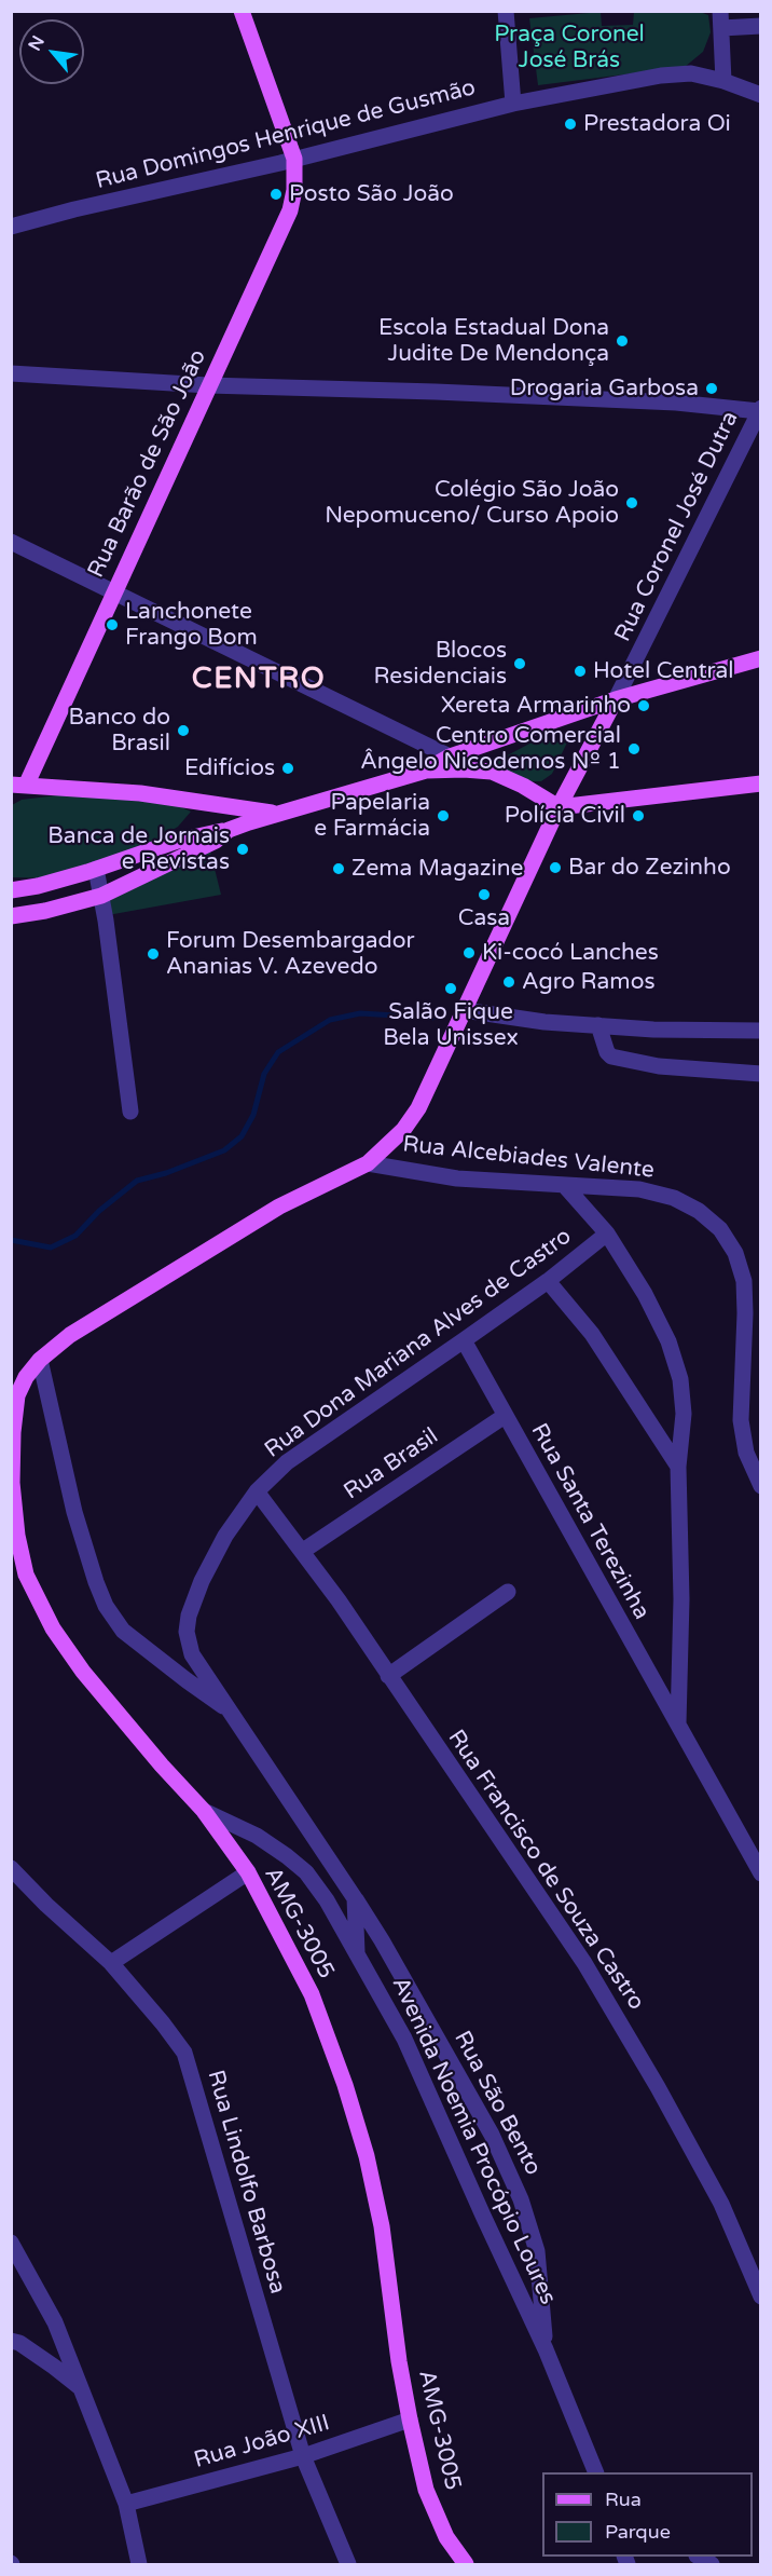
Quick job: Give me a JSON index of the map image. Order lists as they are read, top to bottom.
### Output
{
  "streets": {
    "main road": ["Rua Barão de São João", "AMG-3005"],
    "street": [
      "Rua Domingos Henrique de Gusmão",
      "Rua Coronel José Dutra",
      "Rua Alcebiades Valente",
      "Rua Dona Mariana Alves de Castro",
      "Rua Brasil",
      "Rua Santa Terezinha",
      "Rua Francisco de Souza Castro",
      "Rua São Bento",
      "Avenida Noemia Procópio Loures",
      "Rua Lindolfo Barbosa",
      "Rua João XIII"
    ]
  },
  "crossings": [
    ["Rua Domingos Henrique de Gusmão", "Rua Barão de São João"],
    ["Rua Coronel José Dutra", "AMG-3005"],
    ["Rua Alcebiades Valente", "AMG-3005"],
    ["Rua Dona Mariana Alves de Castro", "Rua Santa Terezinha"],
    ["Rua Dona Mariana Alves de Castro", "Rua Francisco de Souza Castro"],
    ["Rua Dona Mariana Alves de Castro", "Rua São Bento"],
    ["Rua Brasil", "Rua Santa Terezinha"],
    ["Rua Brasil", "Rua Francisco de Souza Castro"],
    ["AMG-3005", "Avenida Noemia Procópio Loures"],
    ["AMG-3005", "Rua João XIII"],
    ["Rua São Bento", "Avenida Noemia Procópio Loures"],
    ["Rua Lindolfo Barbosa", "Rua João XIII"]
  ],
  "districts": ["CENTRO"],
  "parks": ["Praça Coronel José Brás"],
  "places": [
    "Prestadora Oi",
    "Posto São João",
    "Escola Estadual Dona Judite De Mendonça",
    "Drogaria Garbosa",
    "Colégio São João Nepomuceno/ Curso Apoio",
    "Lanchonete Frango Bom",
    "Blocos Residenciais",
    "Hotel Central",
    "Xereta Armarinho",
    "Banco do Brasil",
    "Centro Comercial Ângelo Nicodemos Nº 1",
    "Edifícios",
    "Papelaria e Farmácia",
    "Polícia Civil",
    "Banca de Jornais e Revistas",
    "Bar do Zezinho",
    "Zema Magazine",
    "Casa",
    "Ki-cocó Lanches",
    "Forum Desembargador Ananias V. Azevedo",
    "Agro Ramos",
    "Salão Fique Bela Unissex"
  ],
  "legend": ["Rua", "Parque"],
  "north": "top left"
}
